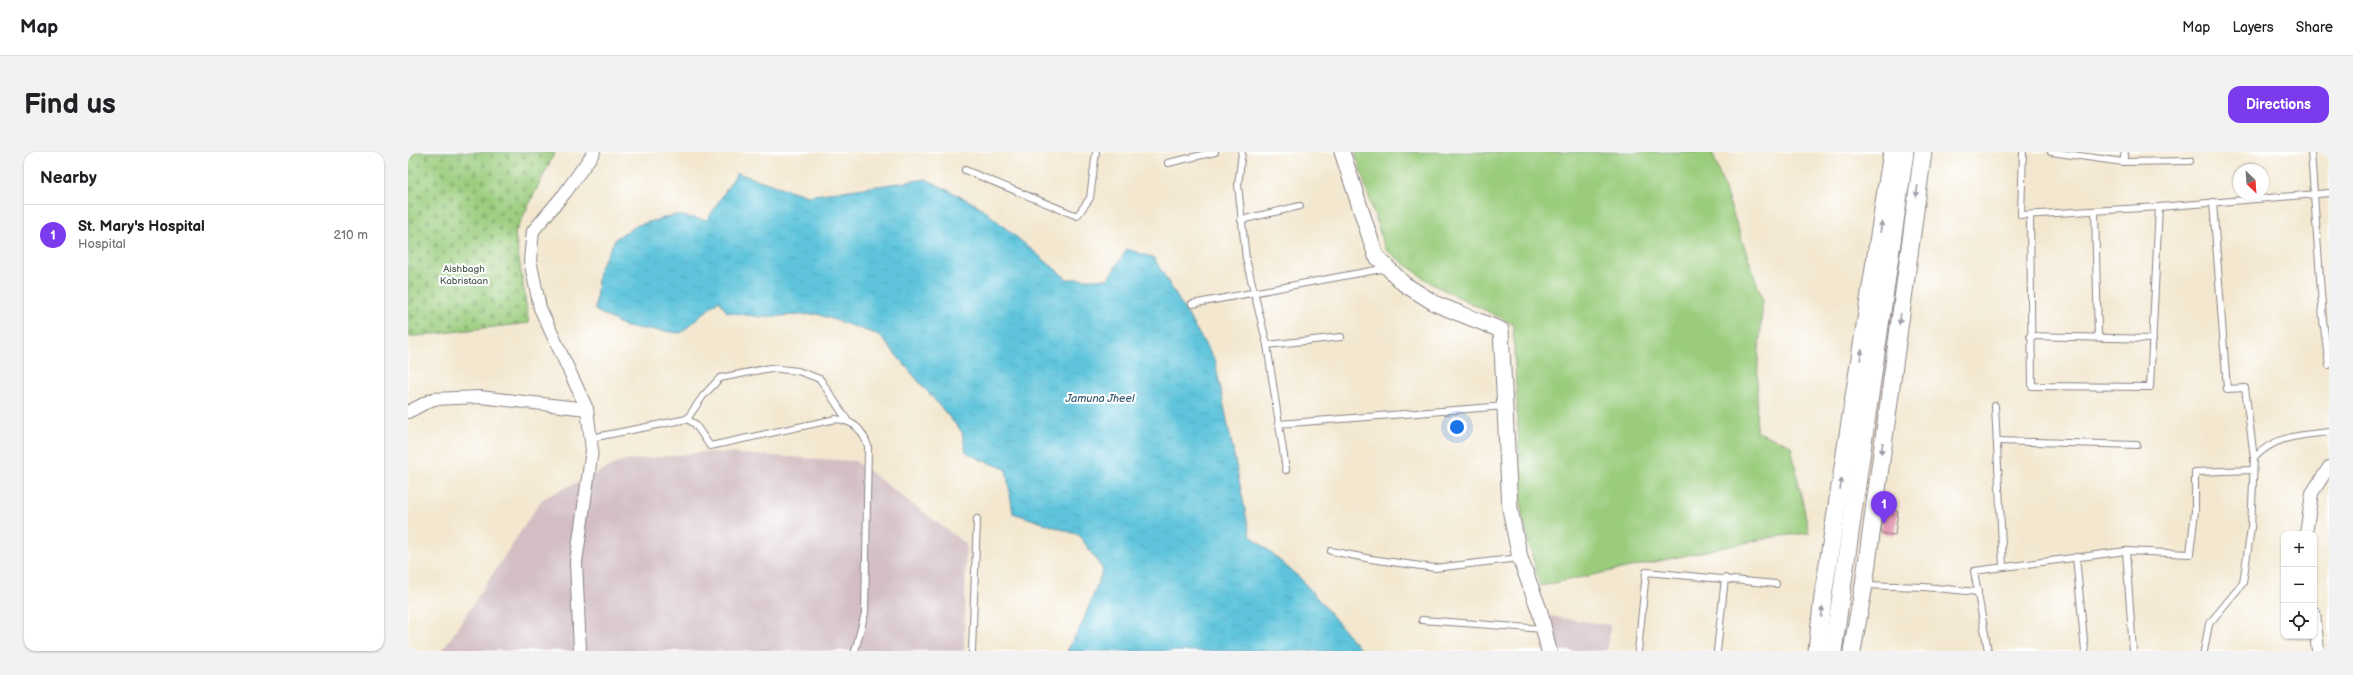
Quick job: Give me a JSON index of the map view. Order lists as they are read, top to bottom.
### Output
{
  "water": ["Jamuna Jheel"],
  "parks": ["Aishbagh Kabristaan"],
  "north": "bottom right",
  "page": {
    "header": "Map",
    "nav": ["Map", "Layers", "Share"],
    "buttons": "Directions",
    "title": "Find us",
    "heading": "Nearby",
    "list": [
      {
        "mark": "1",
        "name": "St. Mary's Hospital",
        "note": "Hospital",
        "value": "210 m"
      }
    ],
    "pins": "1",
    "map_buttons": ["+", "−"]
  }
}
